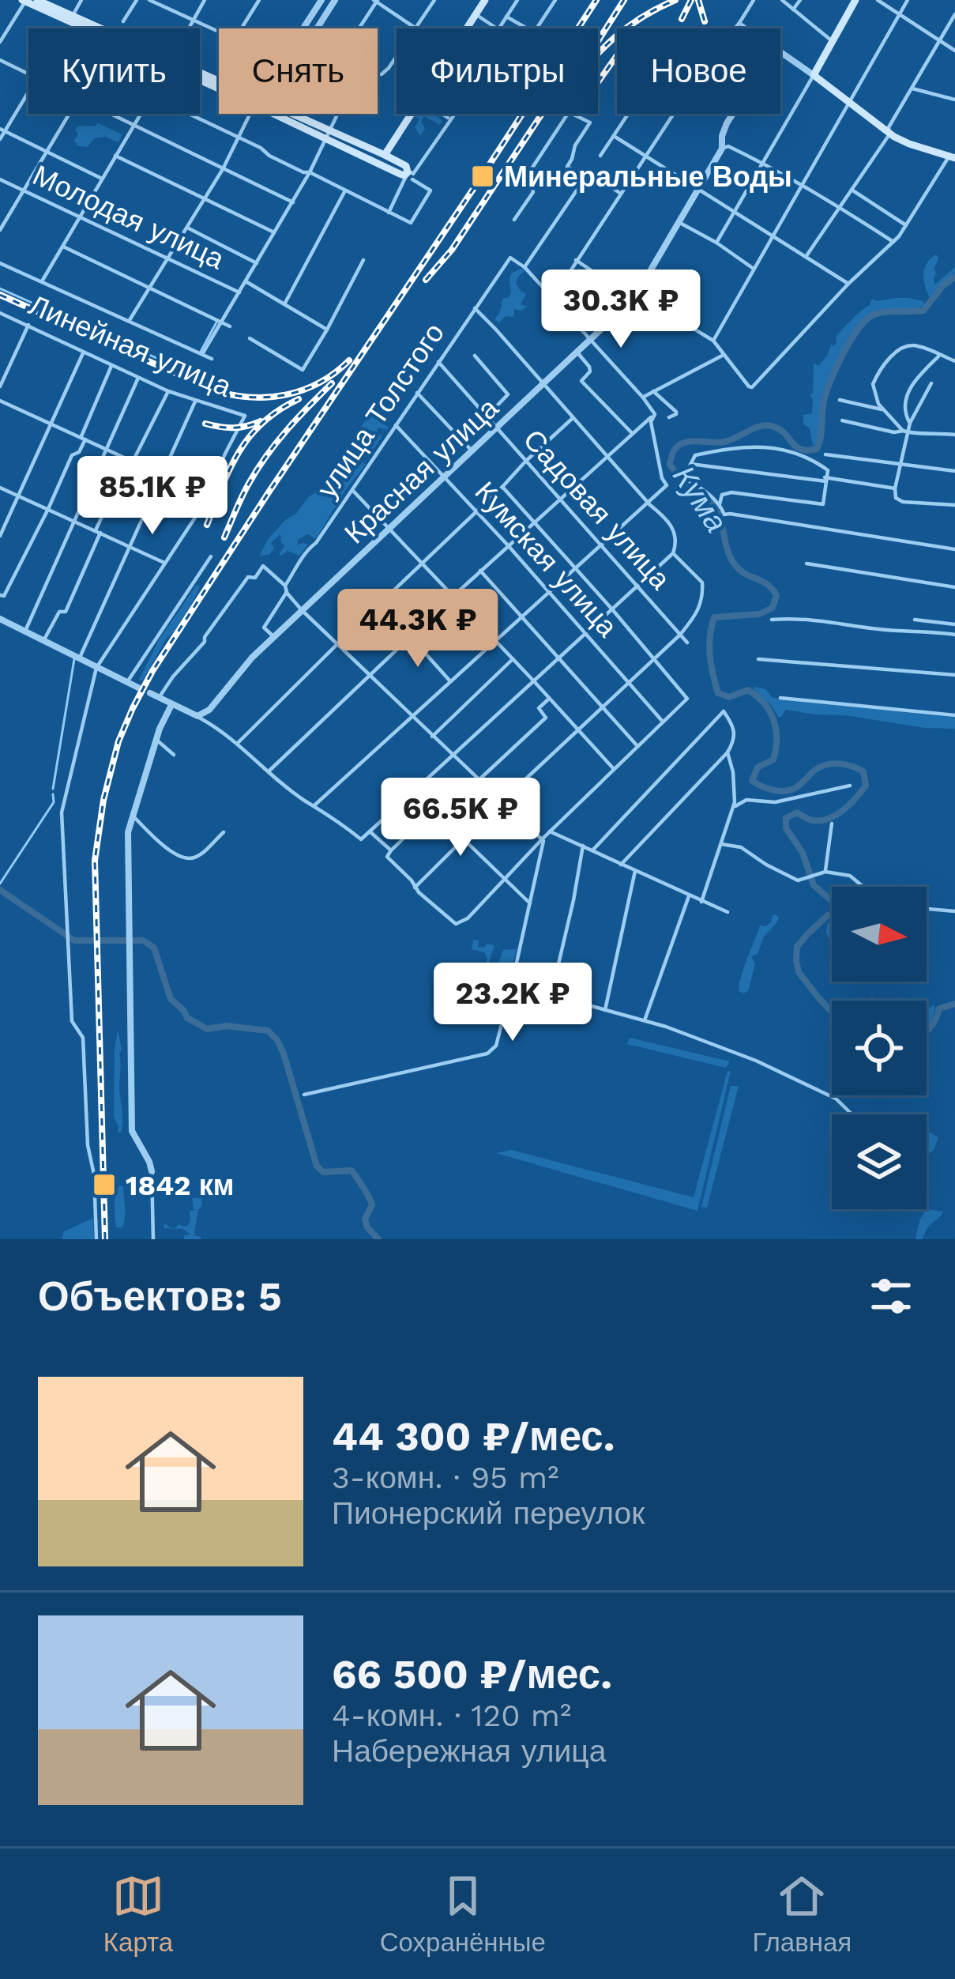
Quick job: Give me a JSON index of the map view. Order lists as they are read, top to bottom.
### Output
{
  "streets": {
    "street": [
      "Молодая улица",
      "Линейная улица",
      "улица Толстого",
      "Красная улица",
      "Садовая улица",
      "Кумская улица"
    ]
  },
  "crossings": [
    ["улица Толстого", "Садовая улица"],
    ["улица Толстого", "Кумская улица"],
    ["Красная улица", "Садовая улица"],
    ["Красная улица", "Кумская улица"]
  ],
  "water": ["Кума"],
  "places": {
    "transit": ["Минеральные Воды", "1842 км"]
  },
  "north": "right",
  "page": {
    "chip": [
      "Купить",
      "Снять",
      "Фильтры",
      "Новое"
    ],
    "price": [
      "30.3K ₽",
      "85.1K ₽",
      "44.3K ₽",
      "66.5K ₽",
      "23.2K ₽"
    ],
    "heading": "Объектов: 5",
    "list": [
      {
        "name": "44 300 ₽/мес.",
        "note": "3-комн. · 95 m² · Пионерский переулок"
      },
      {
        "name": "66 500 ₽/мес.",
        "note": "4-комн. · 120 m² · Набережная улица"
      }
    ],
    "tabs": ["Карта", "Сохранённые", "Главная"]
  }
}
